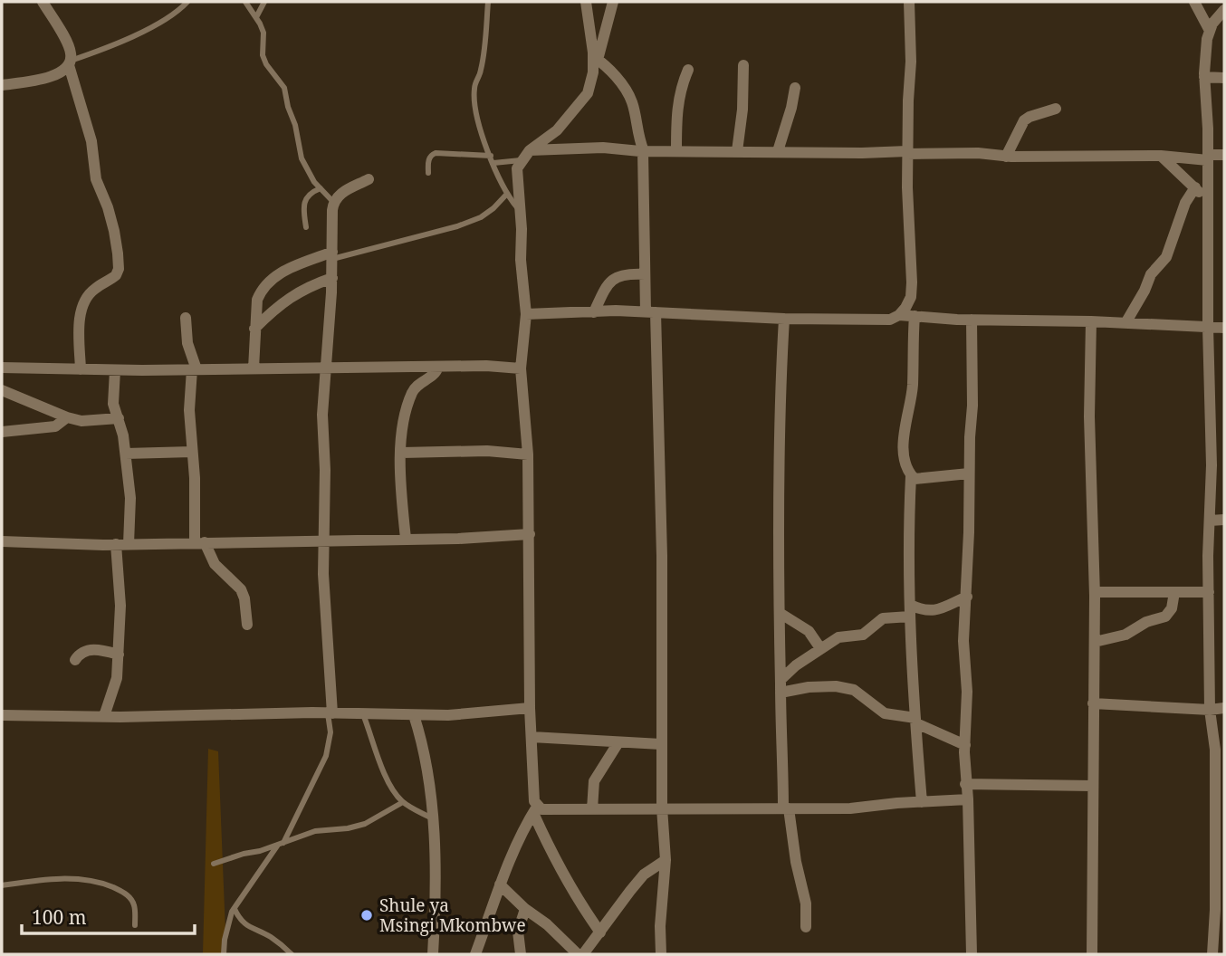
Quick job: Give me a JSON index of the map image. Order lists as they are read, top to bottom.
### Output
{
  "places": ["Shule ya Msingi Mkombwe"],
  "scale_bar": "100 m"
}
